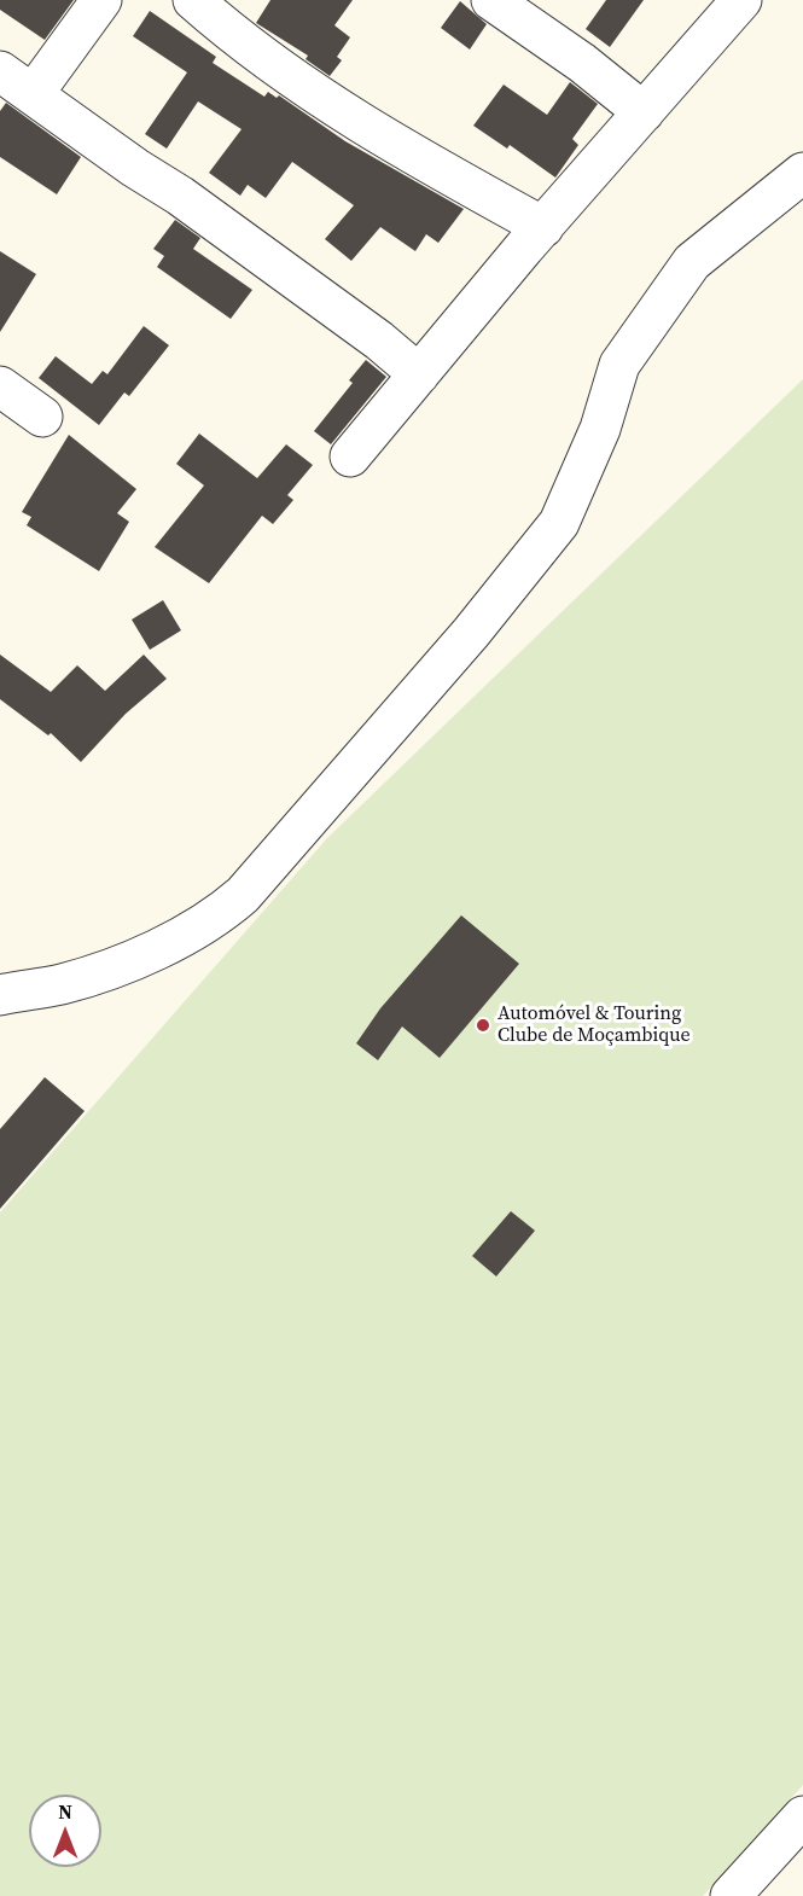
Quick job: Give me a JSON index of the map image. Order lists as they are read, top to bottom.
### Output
{
  "places": ["Automóvel & Touring Clube de Moçambique"],
  "north": "top"
}
